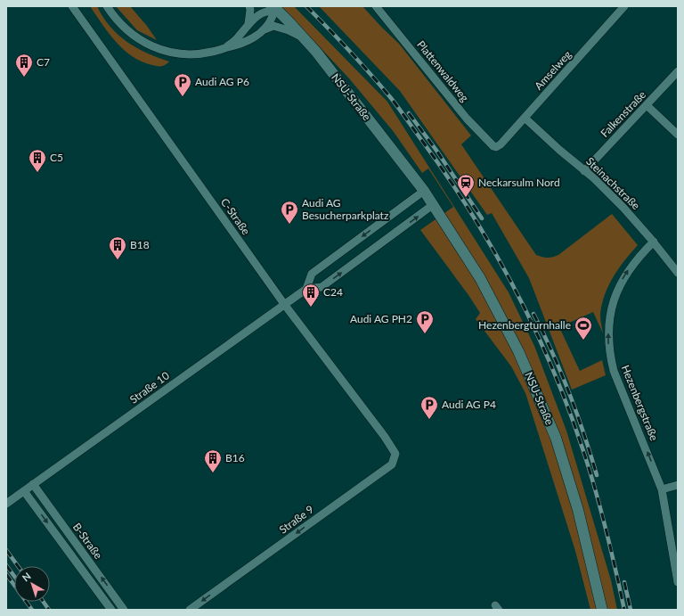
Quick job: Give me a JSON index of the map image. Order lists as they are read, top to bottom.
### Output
{
  "streets": {
    "main road": ["NSU-Straße"],
    "street": [
      "Amselweg",
      "Plattenwaldweg",
      "Falkenstraße",
      "Steinachstraße",
      "C-Straße",
      "Straße 10",
      "Hezenbergstraße",
      "Straße 9",
      "B-Straße"
    ]
  },
  "crossings": [
    ["Amselweg", "Plattenwaldweg"],
    ["Amselweg", "Steinachstraße"],
    ["Falkenstraße", "Steinachstraße"],
    ["Steinachstraße", "Hezenbergstraße"],
    ["C-Straße", "Straße 10"],
    ["C-Straße", "Straße 9"],
    ["Straße 10", "B-Straße"]
  ],
  "one_way": ["Hezenbergstraße", "Straße 9"],
  "places": {
    "building": [
      "C7",
      "C5",
      "B18",
      "C24",
      "B16"
    ],
    "parking": [
      "Audi AG P6",
      "Audi AG Besucherparkplatz",
      "Audi AG PH2",
      "Audi AG P4"
    ],
    "station": ["Neckarsulm Nord"],
    "sports": ["Hezenbergturnhalle"]
  },
  "north": "top left"
}
